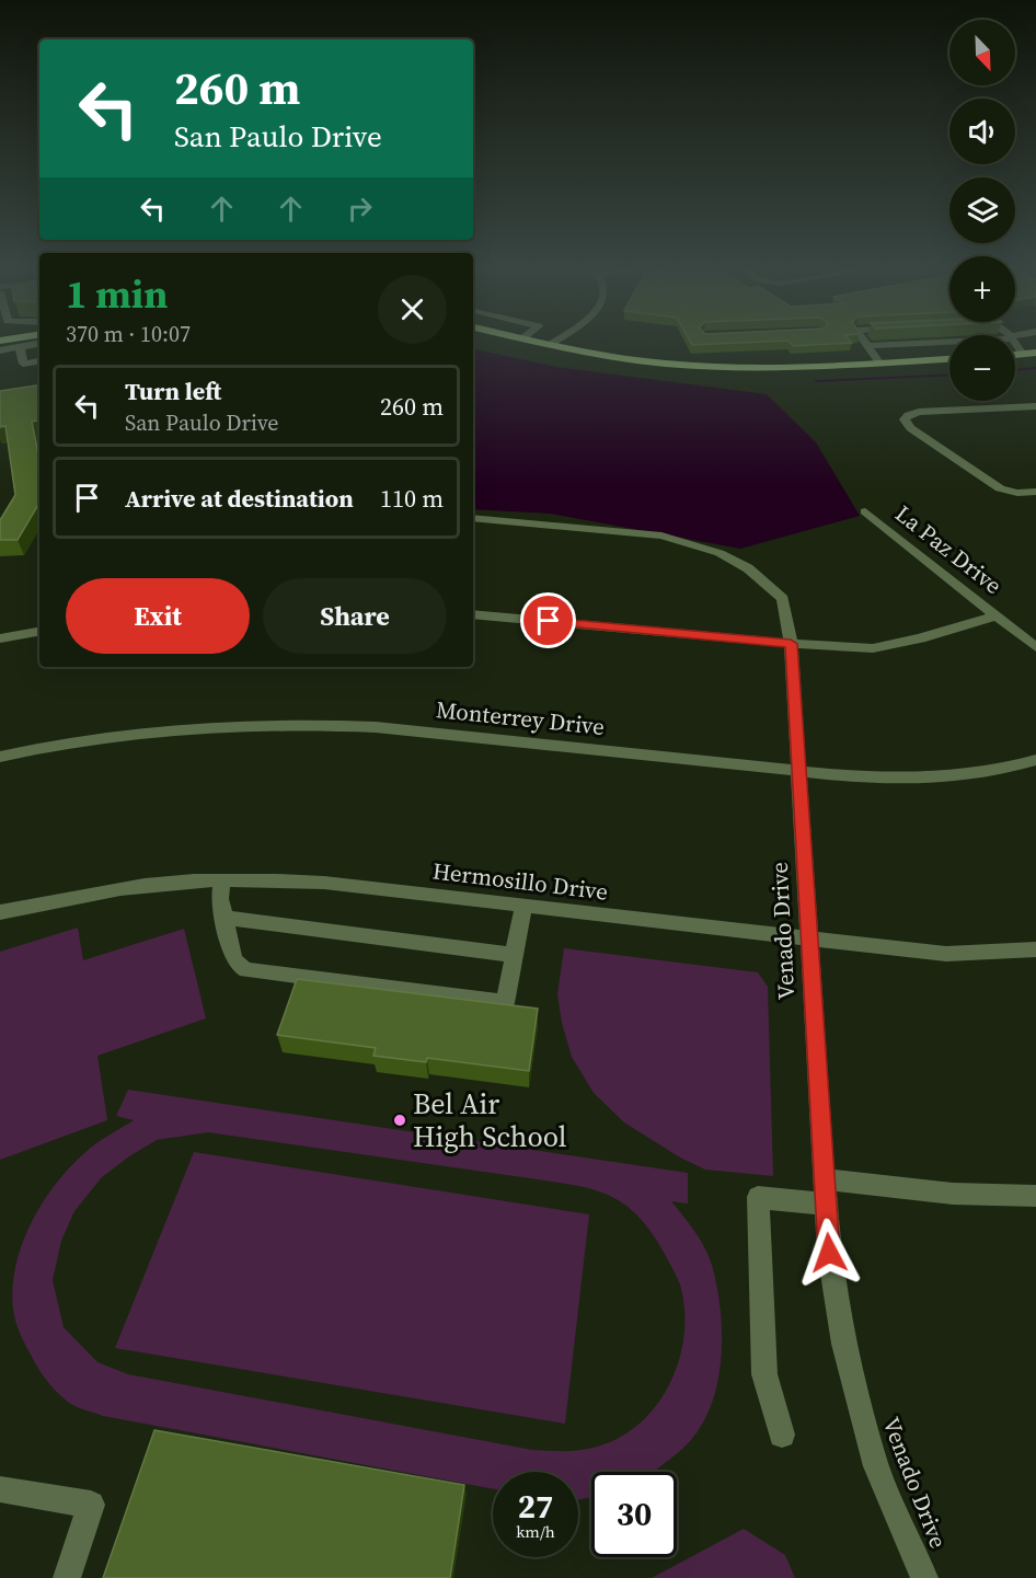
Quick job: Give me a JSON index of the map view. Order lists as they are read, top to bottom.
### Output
{
  "streets": {
    "street": [
      "La Paz Drive",
      "Monterrey Drive",
      "Hermosillo Drive",
      "Venado Drive"
    ]
  },
  "crossings": [
    ["Monterrey Drive", "Venado Drive"],
    ["Hermosillo Drive", "Venado Drive"]
  ],
  "places": ["Bel Air High School"],
  "north": "bottom right",
  "page": {
    "map_buttons": ["+", "−"],
    "turn": ["260 m", "San Paulo Drive"],
    "heading": ["1 min", "370 m · 10:07"],
    "list": [
      {
        "name": "Turn left",
        "note": "San Paulo Drive",
        "value": "260 m"
      },
      {
        "name": "Arrive at destination",
        "value": "110 m"
      }
    ],
    "buttons": ["Exit", "Share"],
    "speed": "27 km/h",
    "limit": "30"
  }
}
